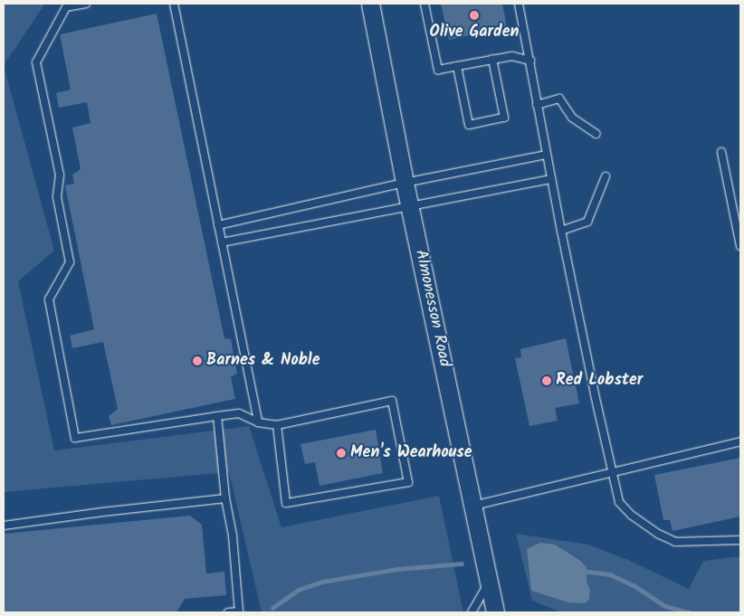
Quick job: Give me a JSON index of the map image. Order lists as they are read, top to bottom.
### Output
{
  "streets": {
    "street": ["Almonesson Road"]
  },
  "places": [
    "Olive Garden",
    "Barnes & Noble",
    "Red Lobster",
    "Men's Wearhouse"
  ]
}
